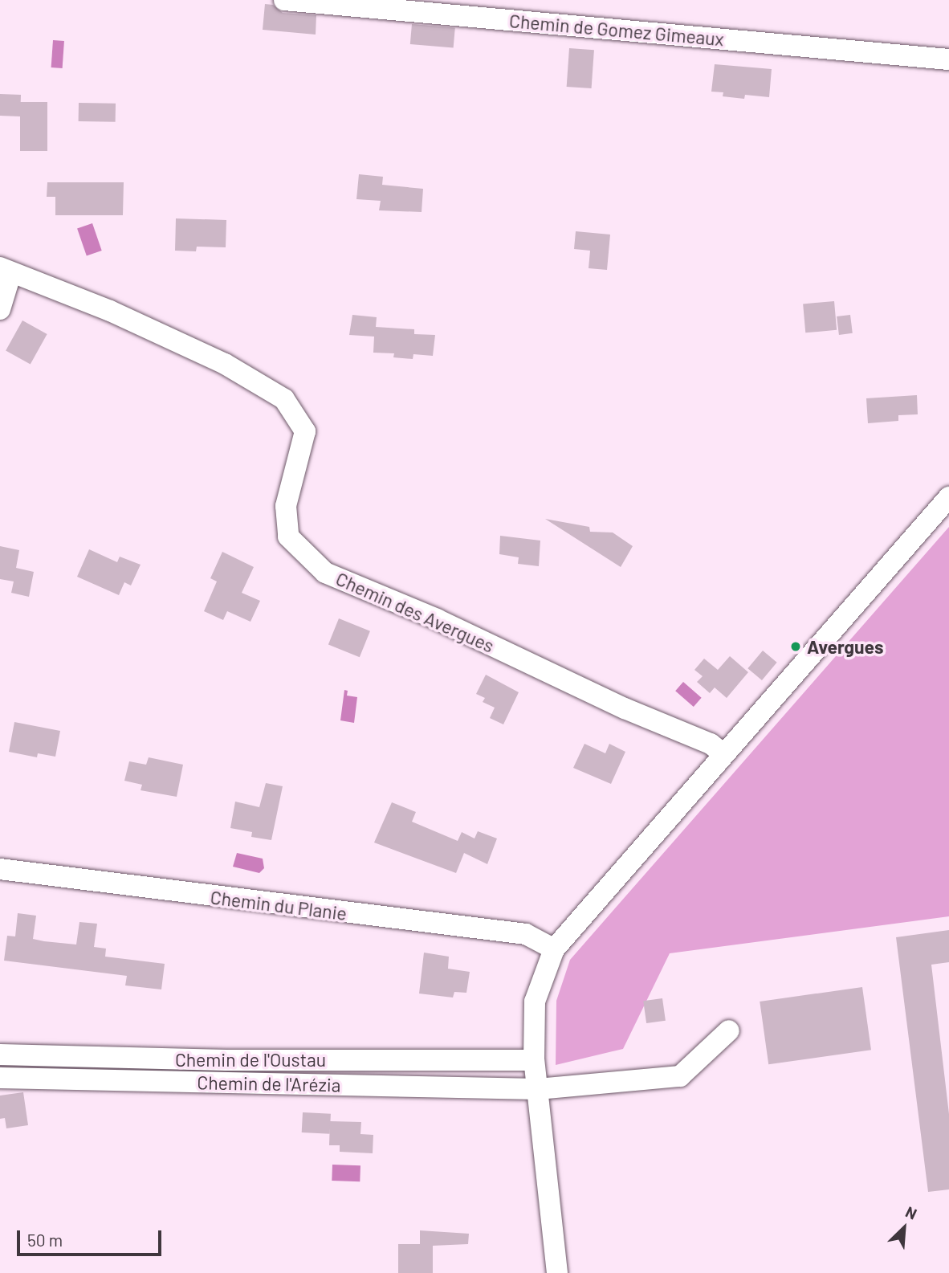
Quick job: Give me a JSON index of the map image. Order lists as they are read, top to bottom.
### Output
{
  "streets": {
    "street": [
      "Chemin de Gomez Gimeaux",
      "Chemin des Avergues",
      "Chemin du Planie",
      "Chemin de l'Oustau",
      "Chemin de l'Arézia"
    ]
  },
  "places": ["Avergues"],
  "scale_bar": "50 m",
  "north": "top right"
}
